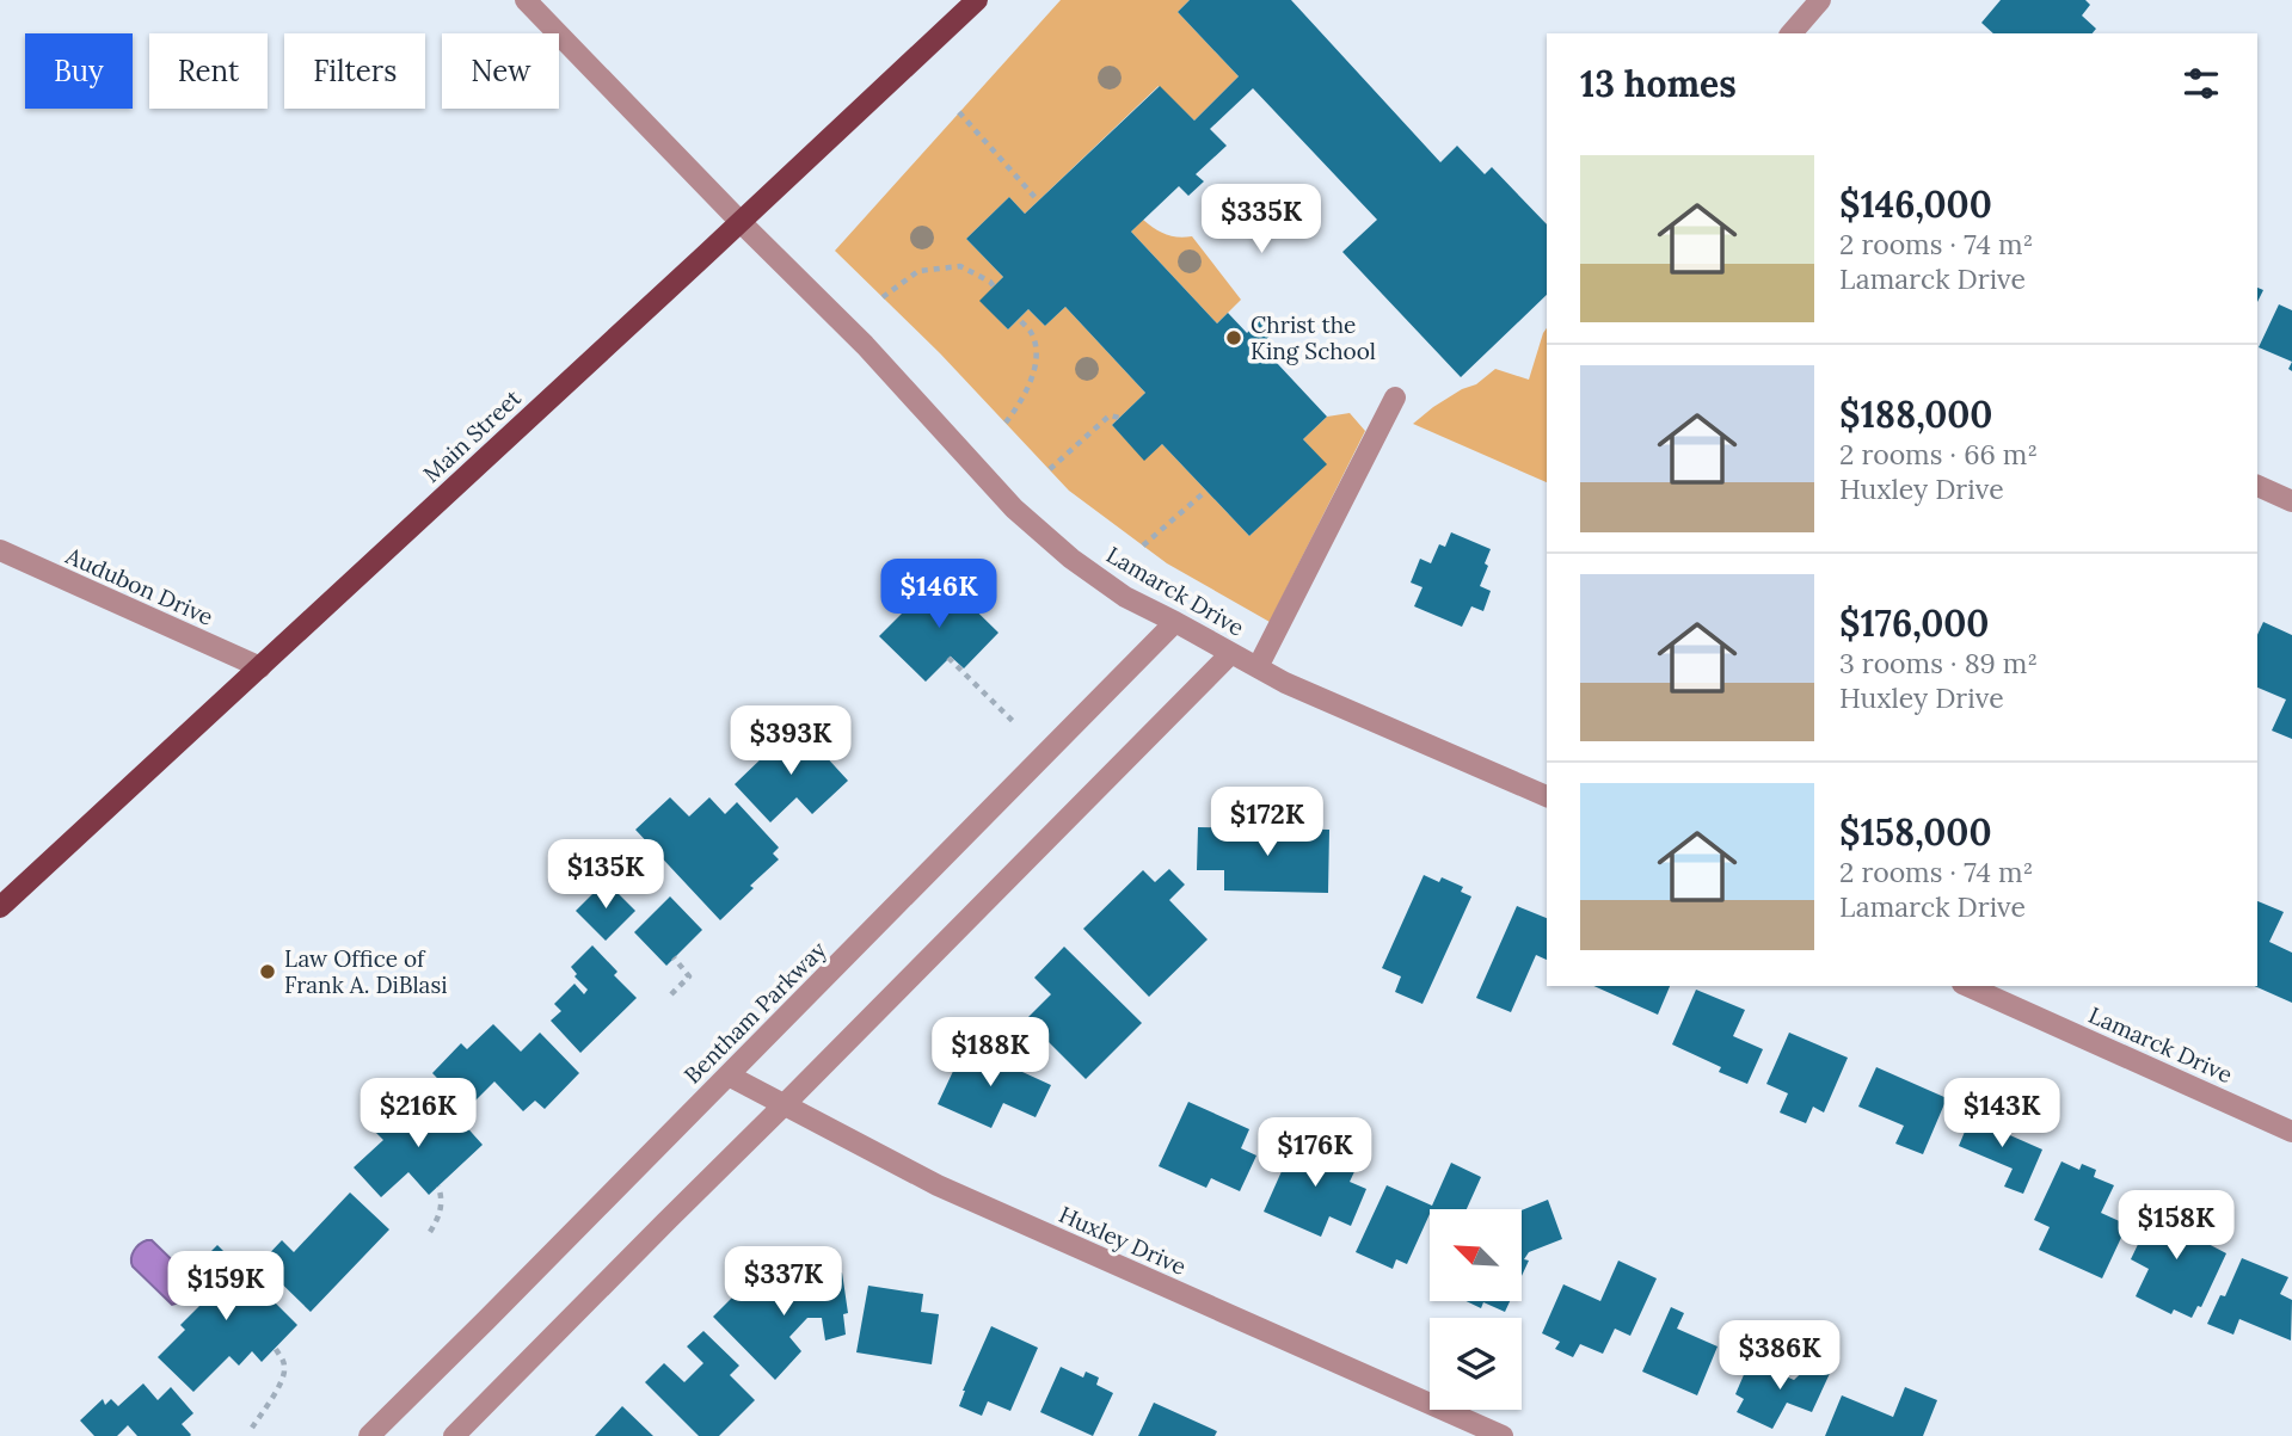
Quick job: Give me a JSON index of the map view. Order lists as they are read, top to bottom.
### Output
{
  "streets": {
    "main road": ["Main Street"],
    "street": [
      "Audubon Drive",
      "Lamarck Drive",
      "Bentham Parkway",
      "Huxley Drive"
    ]
  },
  "crossings": [
    ["Main Street", "Audubon Drive"],
    ["Main Street", "Lamarck Drive"],
    ["Lamarck Drive", "Bentham Parkway"],
    ["Bentham Parkway", "Huxley Drive"]
  ],
  "places": ["Christ the King School", "Law Office of Frank A. DiBlasi"],
  "north": "top left",
  "page": {
    "chip": [
      "Buy",
      "Rent",
      "Filters",
      "New"
    ],
    "heading": "13 homes",
    "list": [
      {
        "name": "$146,000",
        "note": "2 rooms · 74 m² · Lamarck Drive"
      },
      {
        "name": "$188,000",
        "note": "2 rooms · 66 m² · Huxley Drive"
      },
      {
        "name": "$176,000",
        "note": "3 rooms · 89 m² · Huxley Drive"
      },
      {
        "name": "$158,000",
        "note": "2 rooms · 74 m² · Lamarck Drive"
      }
    ],
    "price": [
      "$335K",
      "$146K",
      "$393K",
      "$172K",
      "$135K",
      "$188K",
      "$216K",
      "$143K",
      "$176K",
      "$158K",
      "$337K",
      "$159K",
      "$386K"
    ]
  }
}
